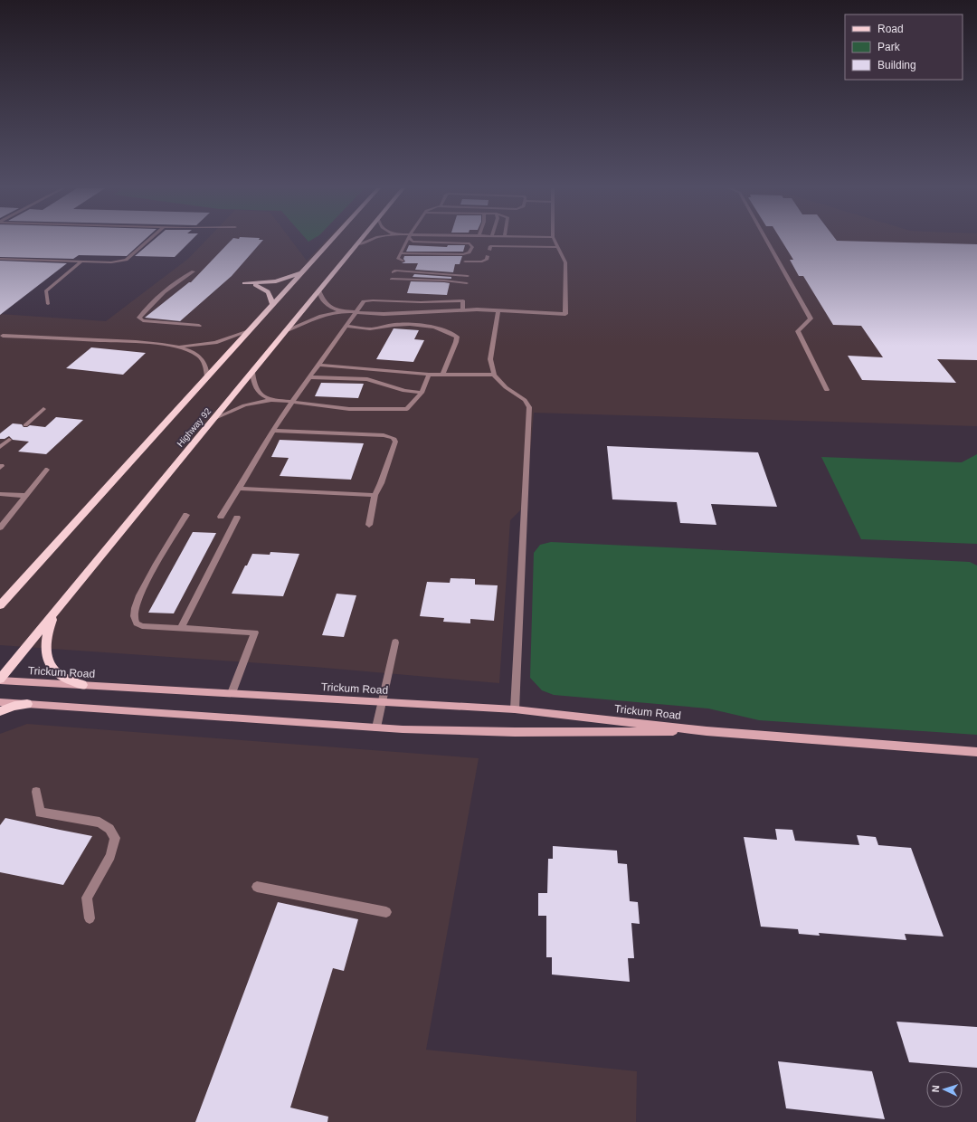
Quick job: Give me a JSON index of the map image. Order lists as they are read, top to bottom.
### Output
{
  "streets": {
    "main road": ["Highway 92"],
    "street": ["Trickum Road"]
  },
  "crossings": [
    ["Highway 92", "Trickum Road"]
  ],
  "legend": ["Road", "Park", "Building"],
  "north": "left"
}
